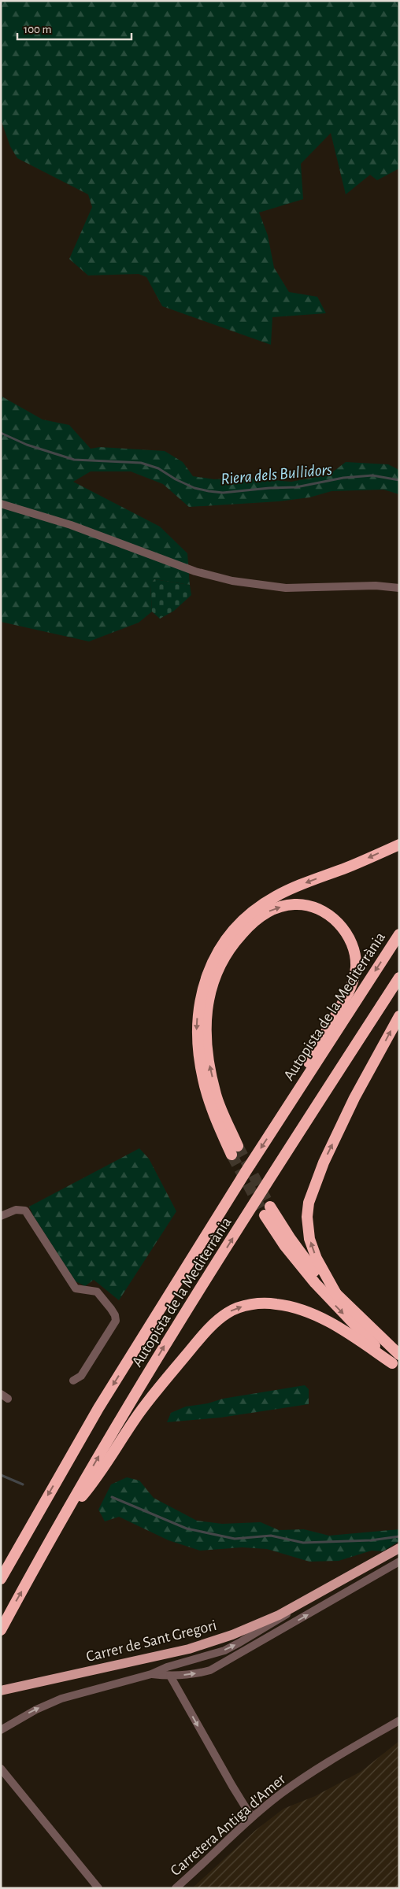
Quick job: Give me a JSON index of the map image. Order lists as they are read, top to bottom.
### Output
{
  "streets": {
    "highway": ["Autopista de la Mediterrània"],
    "main road": ["Carrer de Sant Gregori"],
    "street": ["Carretera Antiga d'Amer"]
  },
  "water": ["Riera dels Bullidors"],
  "scale_bar": "100 m"
}
